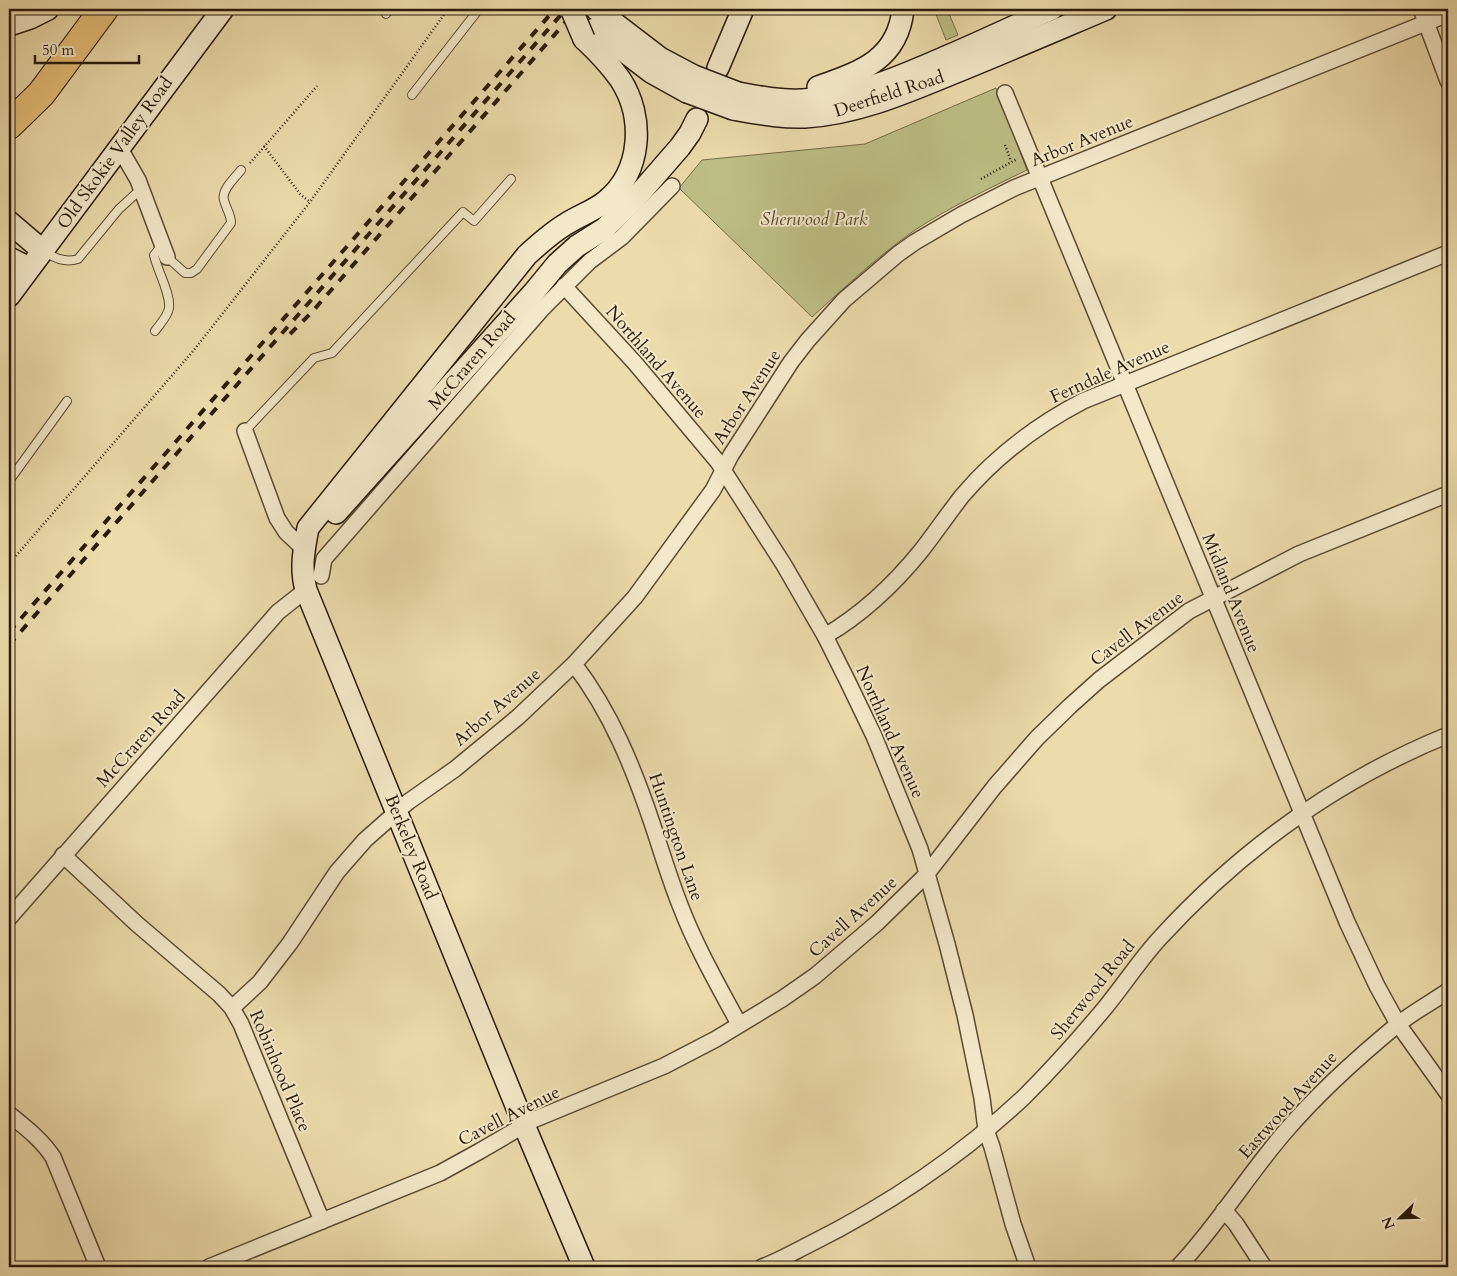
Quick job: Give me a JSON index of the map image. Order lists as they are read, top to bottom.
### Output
{
  "streets": {
    "main road": ["Deerfield Road", "Old Skokie Valley Road", "Berkeley Road"],
    "street": [
      "Arbor Avenue",
      "McCraren Road",
      "Northland Avenue",
      "Ferndale Avenue",
      "Midland Avenue",
      "Cavell Avenue",
      "Huntington Lane",
      "Sherwood Road",
      "Robinhood Place",
      "Eastwood Avenue"
    ]
  },
  "crossings": [
    ["Deerfield Road", "Berkeley Road"],
    ["Arbor Avenue", "Northland Avenue"],
    ["Arbor Avenue", "Midland Avenue"],
    ["Arbor Avenue", "Huntington Lane"],
    ["Arbor Avenue", "Berkeley Road"],
    ["Arbor Avenue", "Robinhood Place"],
    ["McCraren Road", "Northland Avenue"],
    ["McCraren Road", "Berkeley Road"],
    ["McCraren Road", "Robinhood Place"],
    ["Northland Avenue", "Ferndale Avenue"],
    ["Northland Avenue", "Cavell Avenue"],
    ["Northland Avenue", "Sherwood Road"],
    ["Ferndale Avenue", "Midland Avenue"],
    ["Midland Avenue", "Cavell Avenue"],
    ["Midland Avenue", "Sherwood Road"],
    ["Midland Avenue", "Eastwood Avenue"],
    ["Cavell Avenue", "Huntington Lane"],
    ["Cavell Avenue", "Berkeley Road"],
    ["Cavell Avenue", "Robinhood Place"]
  ],
  "parks": ["Sherwood Park"],
  "scale_bar": "50 m",
  "north": "bottom left"
}
